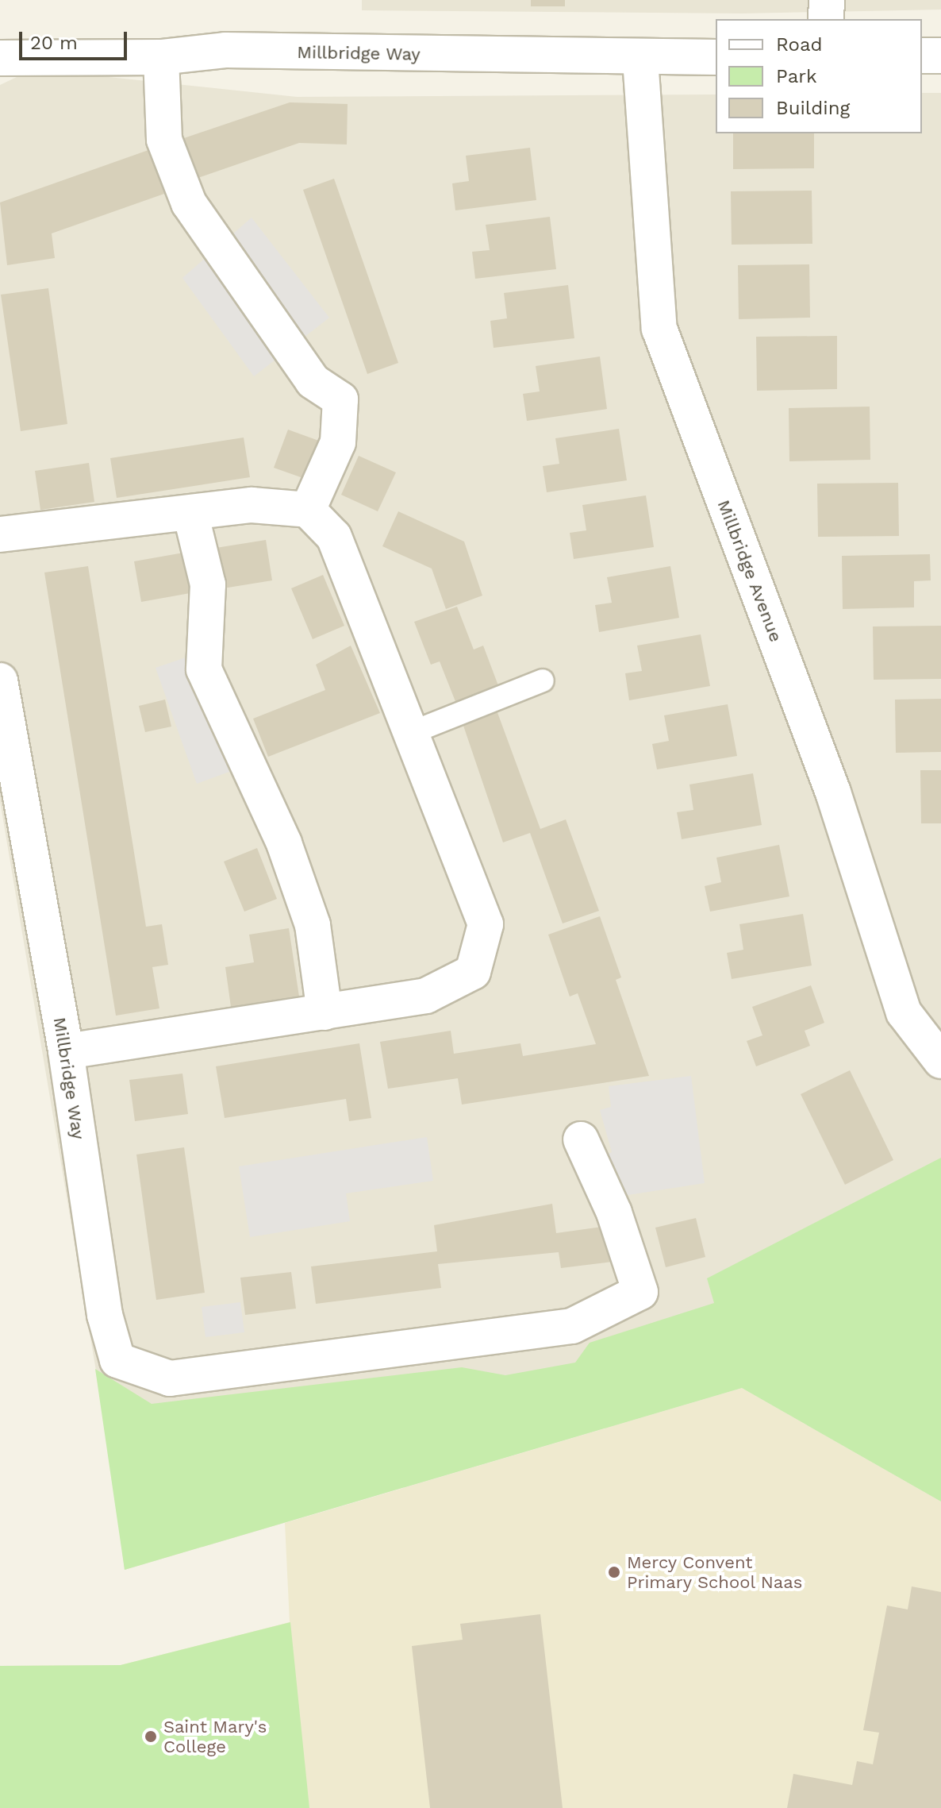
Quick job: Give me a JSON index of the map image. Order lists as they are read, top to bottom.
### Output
{
  "streets": {
    "street": ["Millbridge Way", "Millbridge Avenue"]
  },
  "crossings": [
    ["Millbridge Way", "Millbridge Avenue"]
  ],
  "places": ["Mercy Convent Primary School Naas", "Saint Mary's College"],
  "legend": ["Road", "Park", "Building"],
  "scale_bar": "20 m"
}
